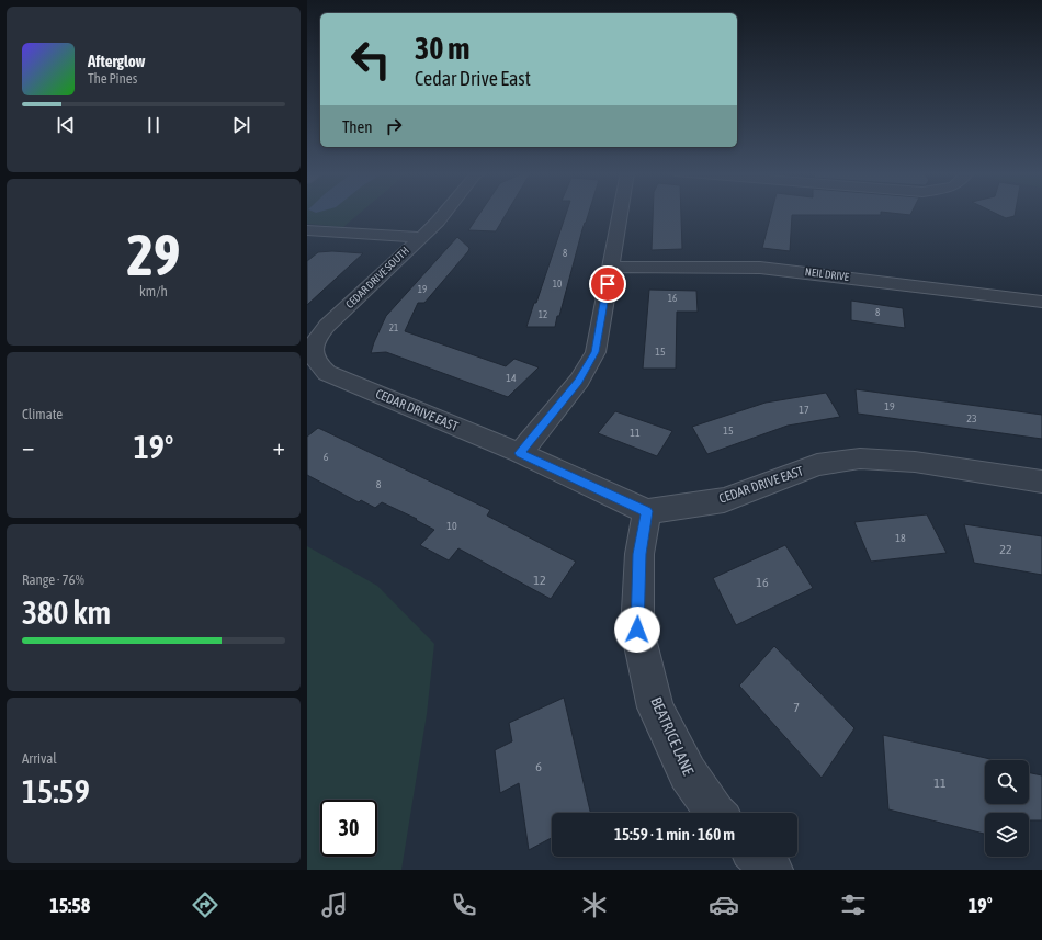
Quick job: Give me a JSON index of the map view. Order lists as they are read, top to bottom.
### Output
{
  "streets": {
    "street": [
      "NEIL DRIVE",
      "CEDAR DRIVE SOUTH",
      "CEDAR DRIVE EAST",
      "BEATRICE LANE"
    ]
  },
  "crossings": [
    ["CEDAR DRIVE SOUTH", "CEDAR DRIVE EAST"],
    ["CEDAR DRIVE EAST", "BEATRICE LANE"]
  ],
  "house_numbers": [
    "8",
    "10",
    "19",
    "16",
    "8",
    "12",
    "21",
    "15",
    "14",
    "19",
    "17",
    "23",
    "15",
    "11",
    "6",
    "8",
    "10",
    "18",
    "22",
    "12",
    "16",
    "7",
    "6",
    "11"
  ],
  "page": {
    "turn": ["30 m", "Cedar Drive East"],
    "song": ["Afterglow", "The Pines"],
    "then": "Then",
    "tile": [
      ["29", "km/h"],
      "Climate",
      ["Range · 76%", "380 km"],
      ["Arrival", "15:59"]
    ],
    "heat": ["−", "19°", "+"],
    "limit": "30",
    "trip": "15:59 · 1 min · 160 m",
    "tabs": ["15:58", "19°"]
  }
}
